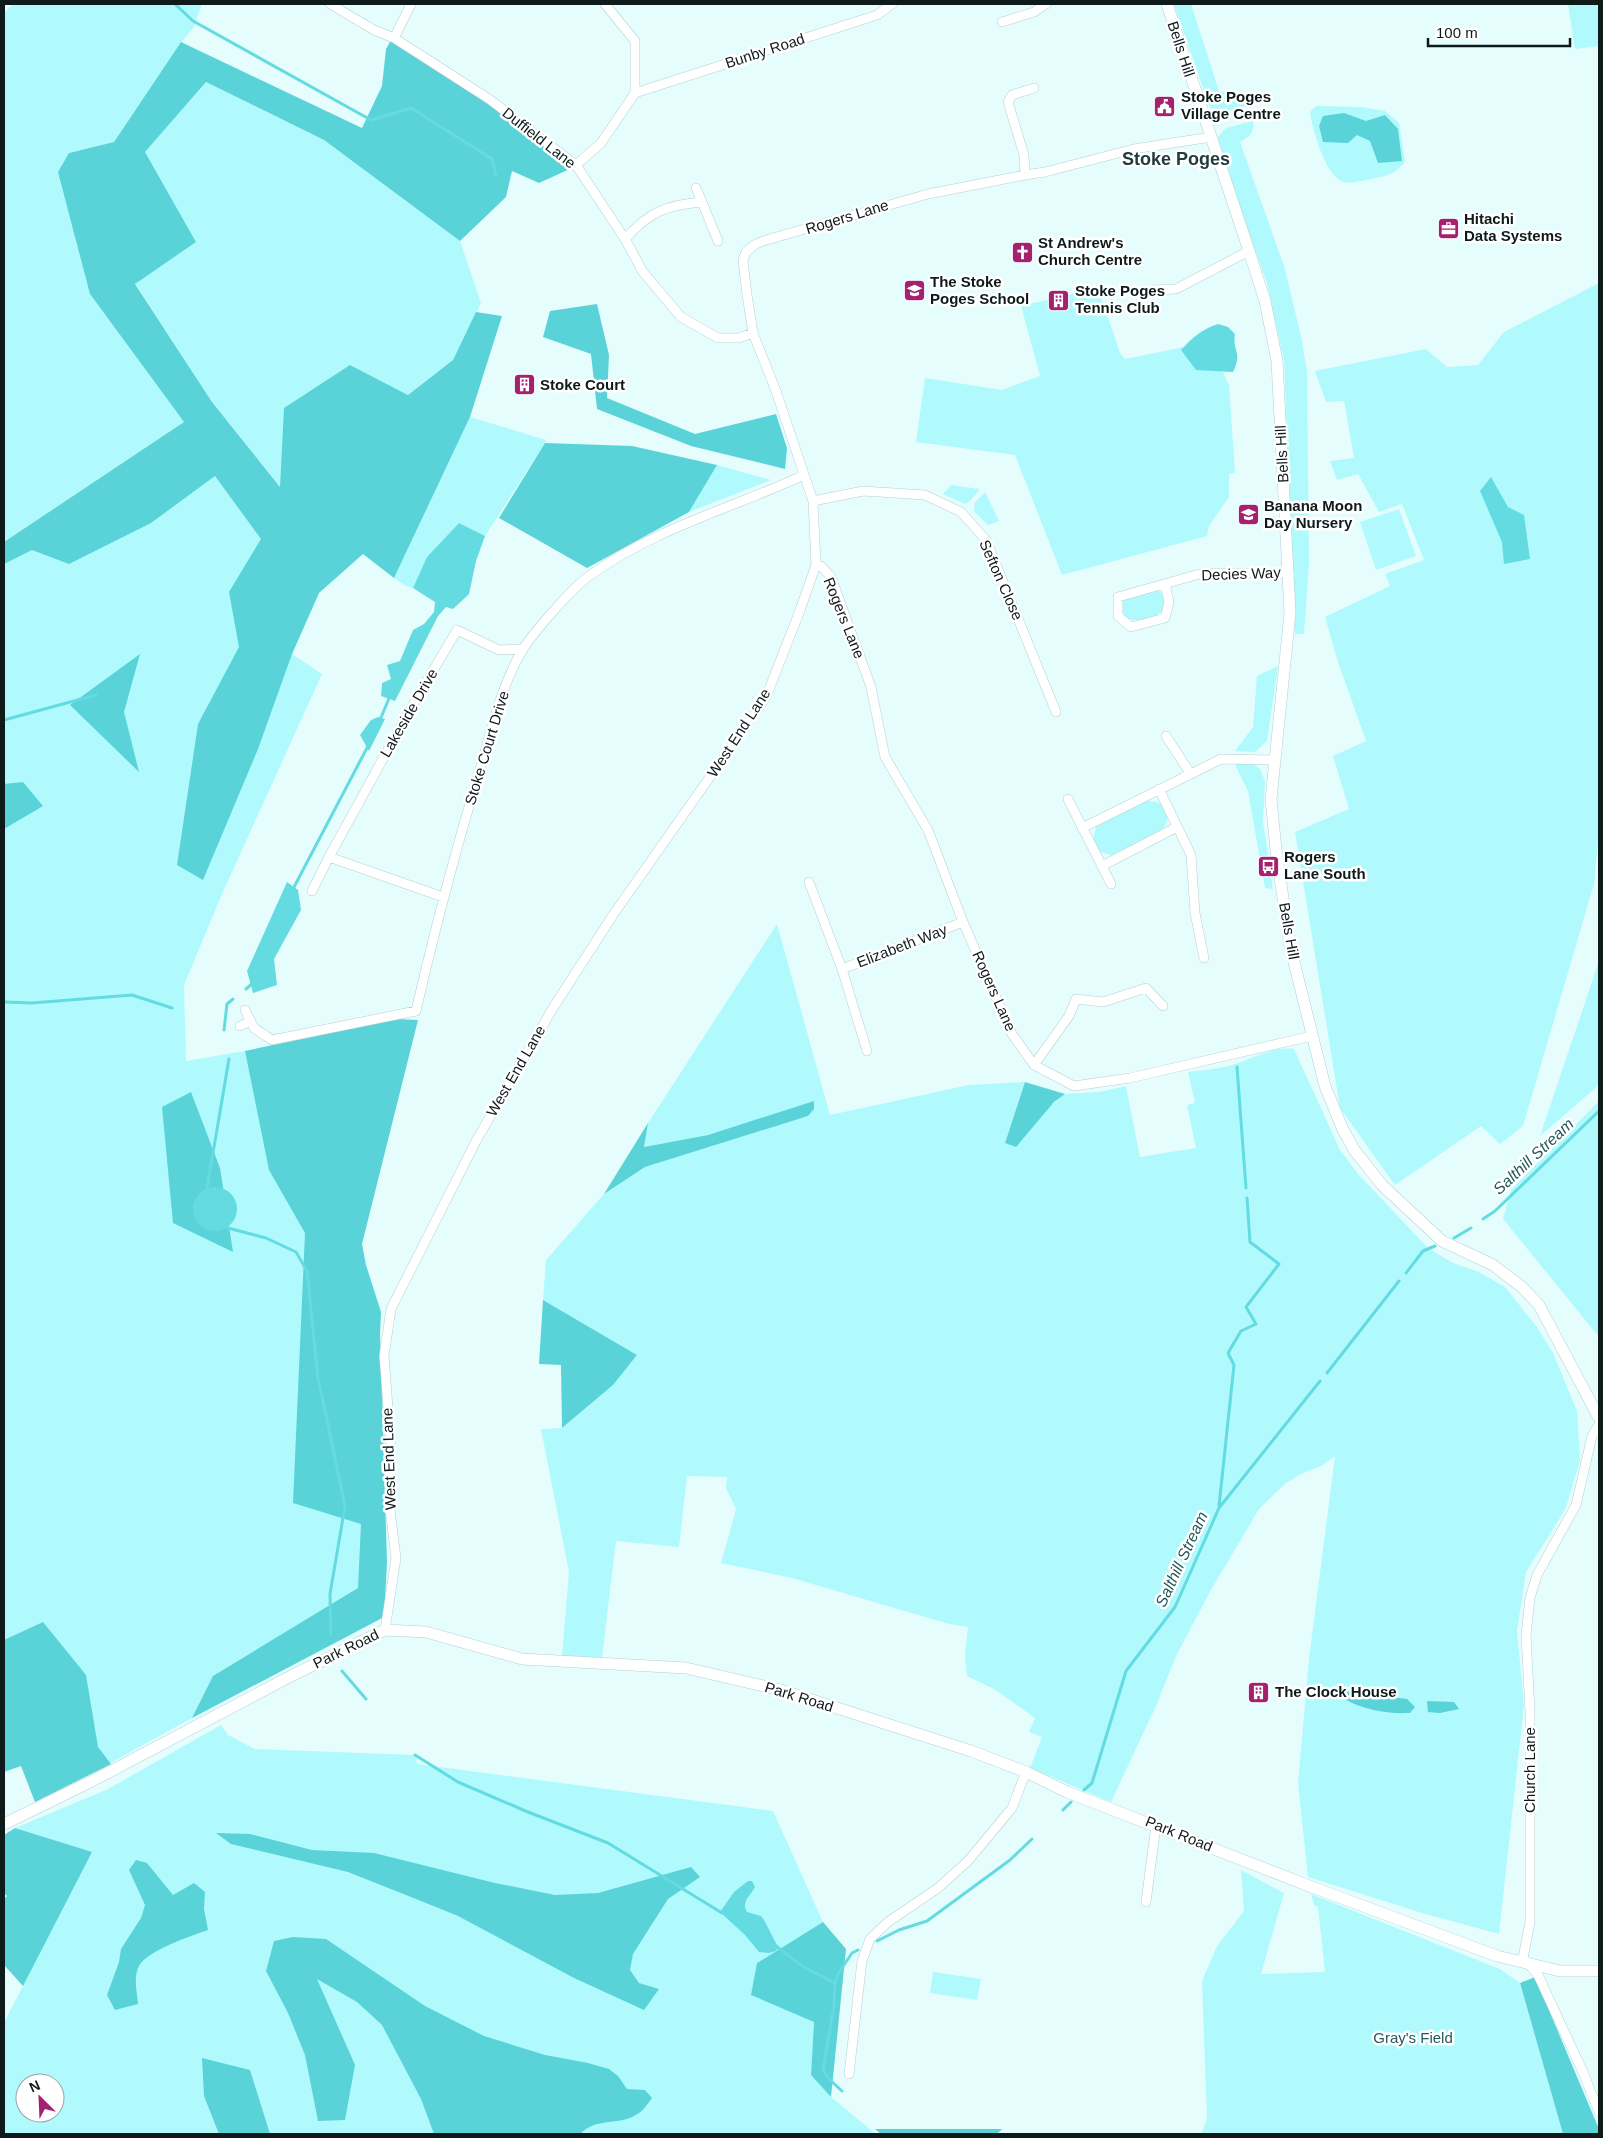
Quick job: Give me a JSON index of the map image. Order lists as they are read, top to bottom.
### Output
{
  "streets": {
    "main road": ["Bells Hill", "Park Road"],
    "street": [
      "Bunby Road",
      "Duffield Lane",
      "Rogers Lane",
      "Decies Way",
      "Sefton Close",
      "Lakeside Drive",
      "West End Lane",
      "Stoke Court Drive",
      "Elizabeth Way",
      "Church Lane"
    ]
  },
  "crossings": [
    ["Bells Hill", "Rogers Lane"],
    ["Bells Hill", "Decies Way"],
    ["Duffield Lane", "Rogers Lane"],
    ["Rogers Lane", "Sefton Close"],
    ["Rogers Lane", "West End Lane"],
    ["Rogers Lane", "Stoke Court Drive"],
    ["Rogers Lane", "Elizabeth Way"],
    ["Lakeside Drive", "Stoke Court Drive"],
    ["West End Lane", "Park Road"],
    ["Park Road", "Church Lane"]
  ],
  "districts": ["Stoke Poges"],
  "water": ["Salthill Stream"],
  "parks": ["Gray's Field"],
  "places": {
    "public building": ["Stoke Poges Village Centre"],
    "office": ["Hitachi Data Systems"],
    "church": ["St Andrew's Church Centre"],
    "school or university": ["The Stoke Poges School", "Banana Moon Day Nursery"],
    "building": ["Stoke Poges Tennis Club", "Stoke Court", "The Clock House"],
    "bus stop": ["Rogers Lane South"]
  },
  "scale_bar": "100 m",
  "north": "top left"
}
